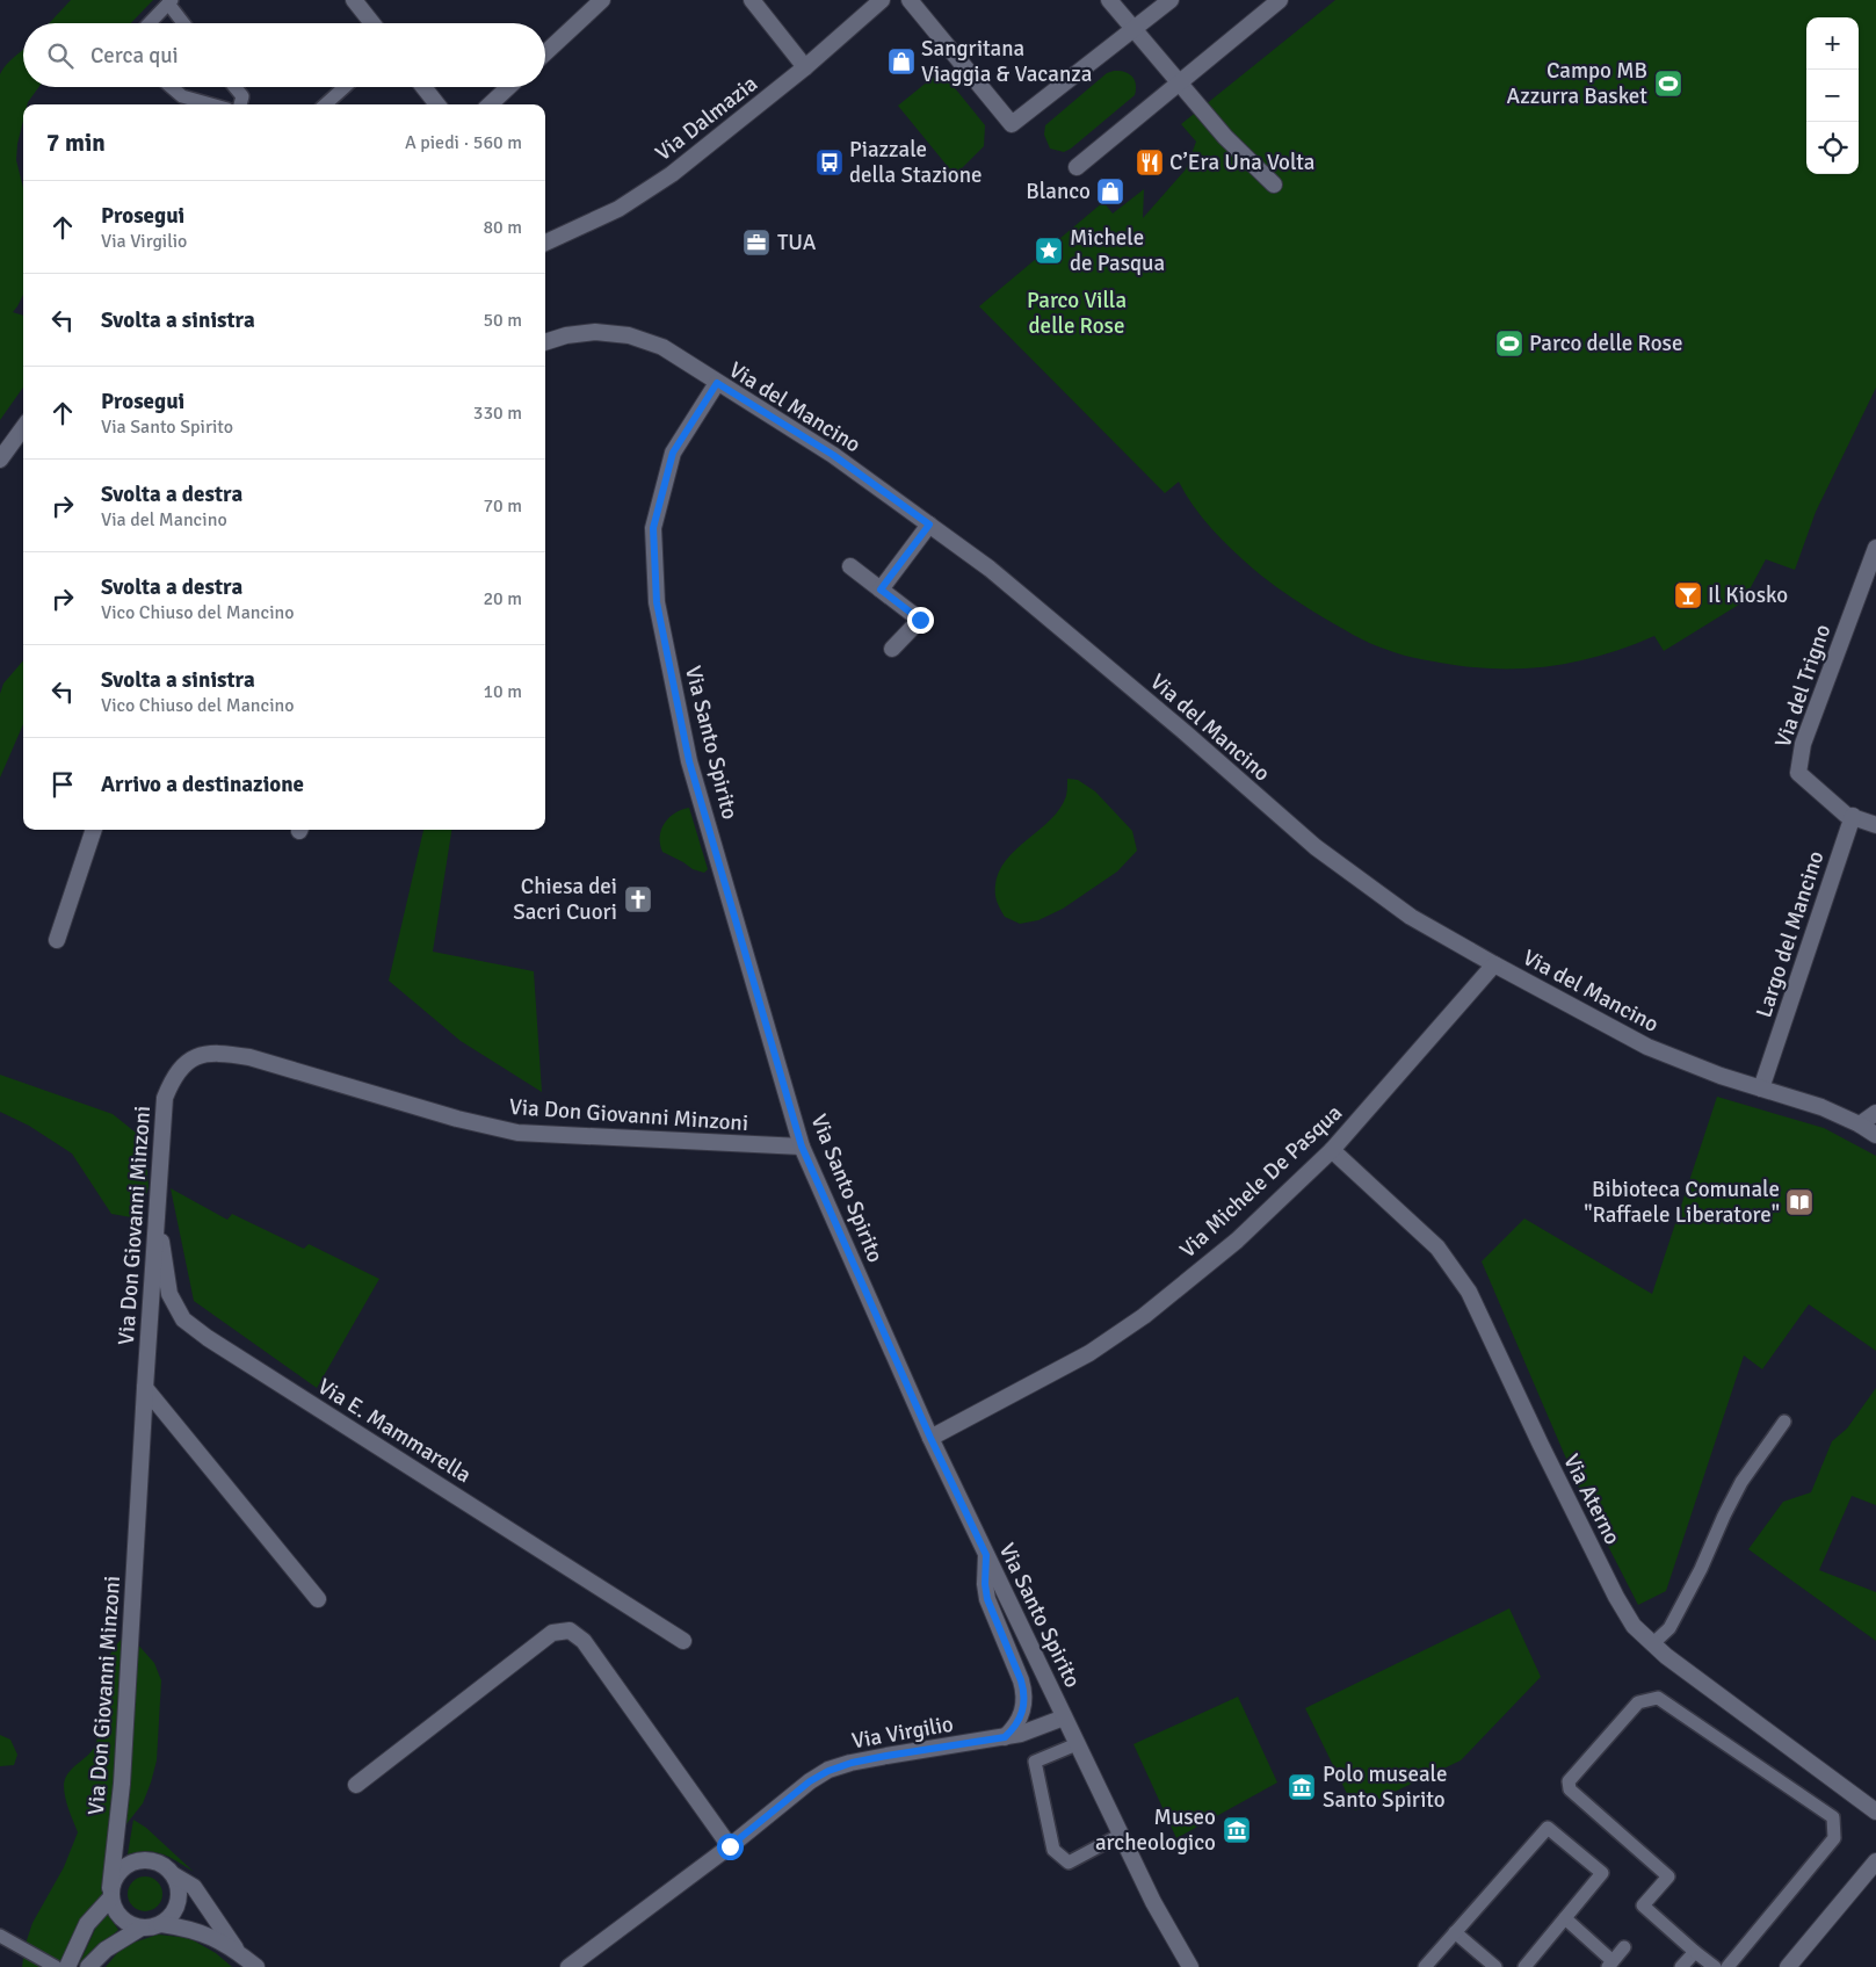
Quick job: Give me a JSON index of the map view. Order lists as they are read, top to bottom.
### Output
{
  "streets": {
    "street": [
      "Via Dalmazia",
      "Via del Mancino",
      "Via del Trigno",
      "Via Santo Spirito",
      "Largo del Mancino",
      "Via Don Giovanni Minzoni",
      "Via Michele De Pasqua",
      "Via E. Mammarella",
      "Via Aterno",
      "Via Virgilio"
    ]
  },
  "crossings": [
    ["Via del Mancino", "Via Santo Spirito"],
    ["Via del Mancino", "Largo del Mancino"],
    ["Via del Mancino", "Via Michele De Pasqua"],
    ["Via del Trigno", "Largo del Mancino"],
    ["Via Santo Spirito", "Via Don Giovanni Minzoni"],
    ["Via Santo Spirito", "Via Michele De Pasqua"],
    ["Via Santo Spirito", "Via Virgilio"],
    ["Via Don Giovanni Minzoni", "Via E. Mammarella"],
    ["Via Michele De Pasqua", "Via Aterno"]
  ],
  "parks": ["Parco Villa delle Rose"],
  "places": {
    "shop": ["Sangritana Viaggia & Vacanza", "Blanco"],
    "sports": ["Campo MB Azzurra Basket", "Parco delle Rose"],
    "bus stop": ["Piazzale della Stazione"],
    "restaurant": ["C’Era Una Volta"],
    "office": ["TUA"],
    "place": ["Michele de Pasqua"],
    "bar": ["Il Kiosko"],
    "church": ["Chiesa dei Sacri Cuori"],
    "library": ["Bibioteca Comunale \"Raffaele Liberatore\""],
    "museum": ["Polo museale Santo Spirito", "Museo archeologico"]
  },
  "page": {
    "map_buttons": ["+", "−"],
    "search": "Cerca qui",
    "heading": ["7 min", "A piedi · 560 m"],
    "list": [
      ["Prosegui", "Via Virgilio", "80 m"],
      ["Svolta a sinistra", "50 m"],
      ["Prosegui", "Via Santo Spirito", "330 m"],
      ["Svolta a destra", "Via del Mancino", "70 m"],
      ["Svolta a destra", "Vico Chiuso del Mancino", "20 m"],
      ["Svolta a sinistra", "Vico Chiuso del Mancino", "10 m"],
      "Arrivo a destinazione"
    ]
  }
}
